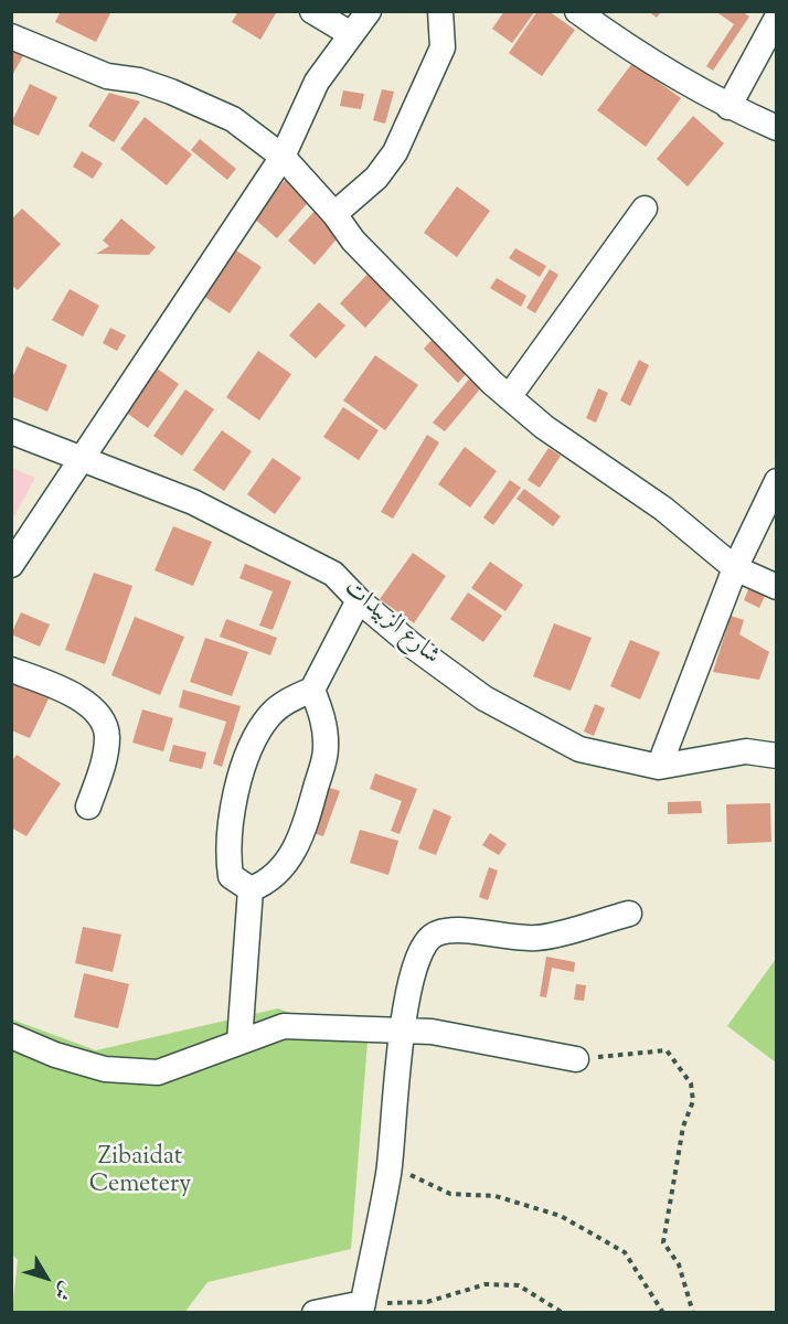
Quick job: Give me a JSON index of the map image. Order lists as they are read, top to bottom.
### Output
{
  "streets": {
    "street": ["شارع الزبيدات"]
  },
  "parks": ["Zibaidat Cemetery"],
  "north": "bottom right"
}
